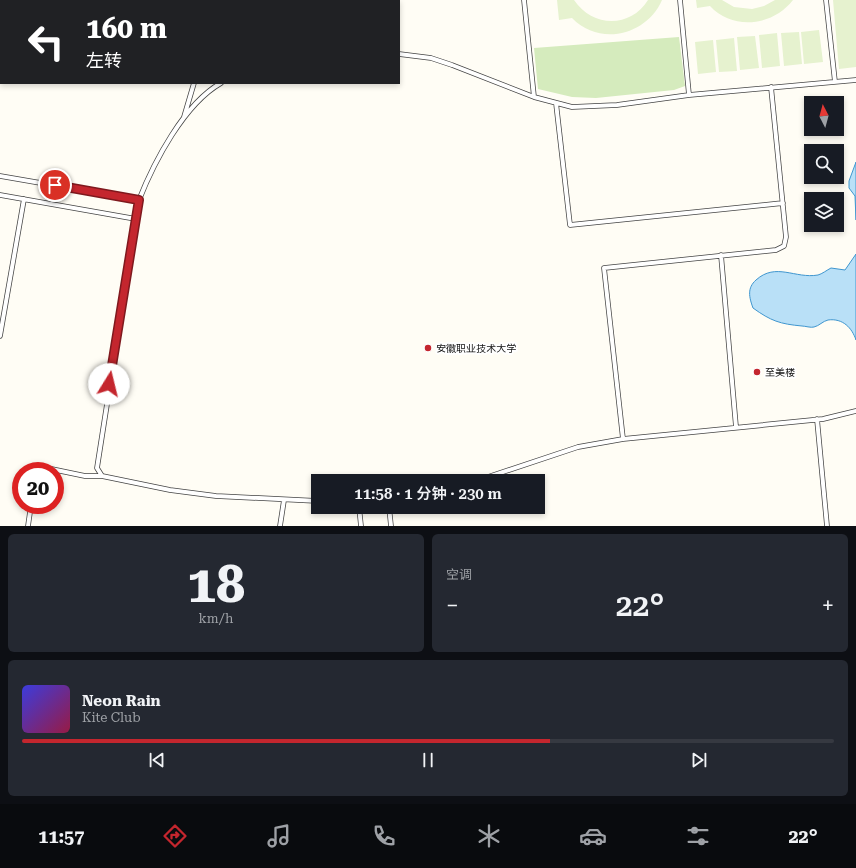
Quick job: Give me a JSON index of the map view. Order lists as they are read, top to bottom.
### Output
{
  "places": ["安徽职业技术大学", "至美楼"],
  "north": "top",
  "page": {
    "turn": ["160 m", "左转"],
    "limit": "20",
    "trip": "11:58 · 1 分钟 · 230 m",
    "tile": [
      ["18", "km/h"],
      "空调"
    ],
    "heat": ["−", "22°", "+"],
    "song": ["Neon Rain", "Kite Club"],
    "tabs": ["11:57", "22°"]
  }
}
